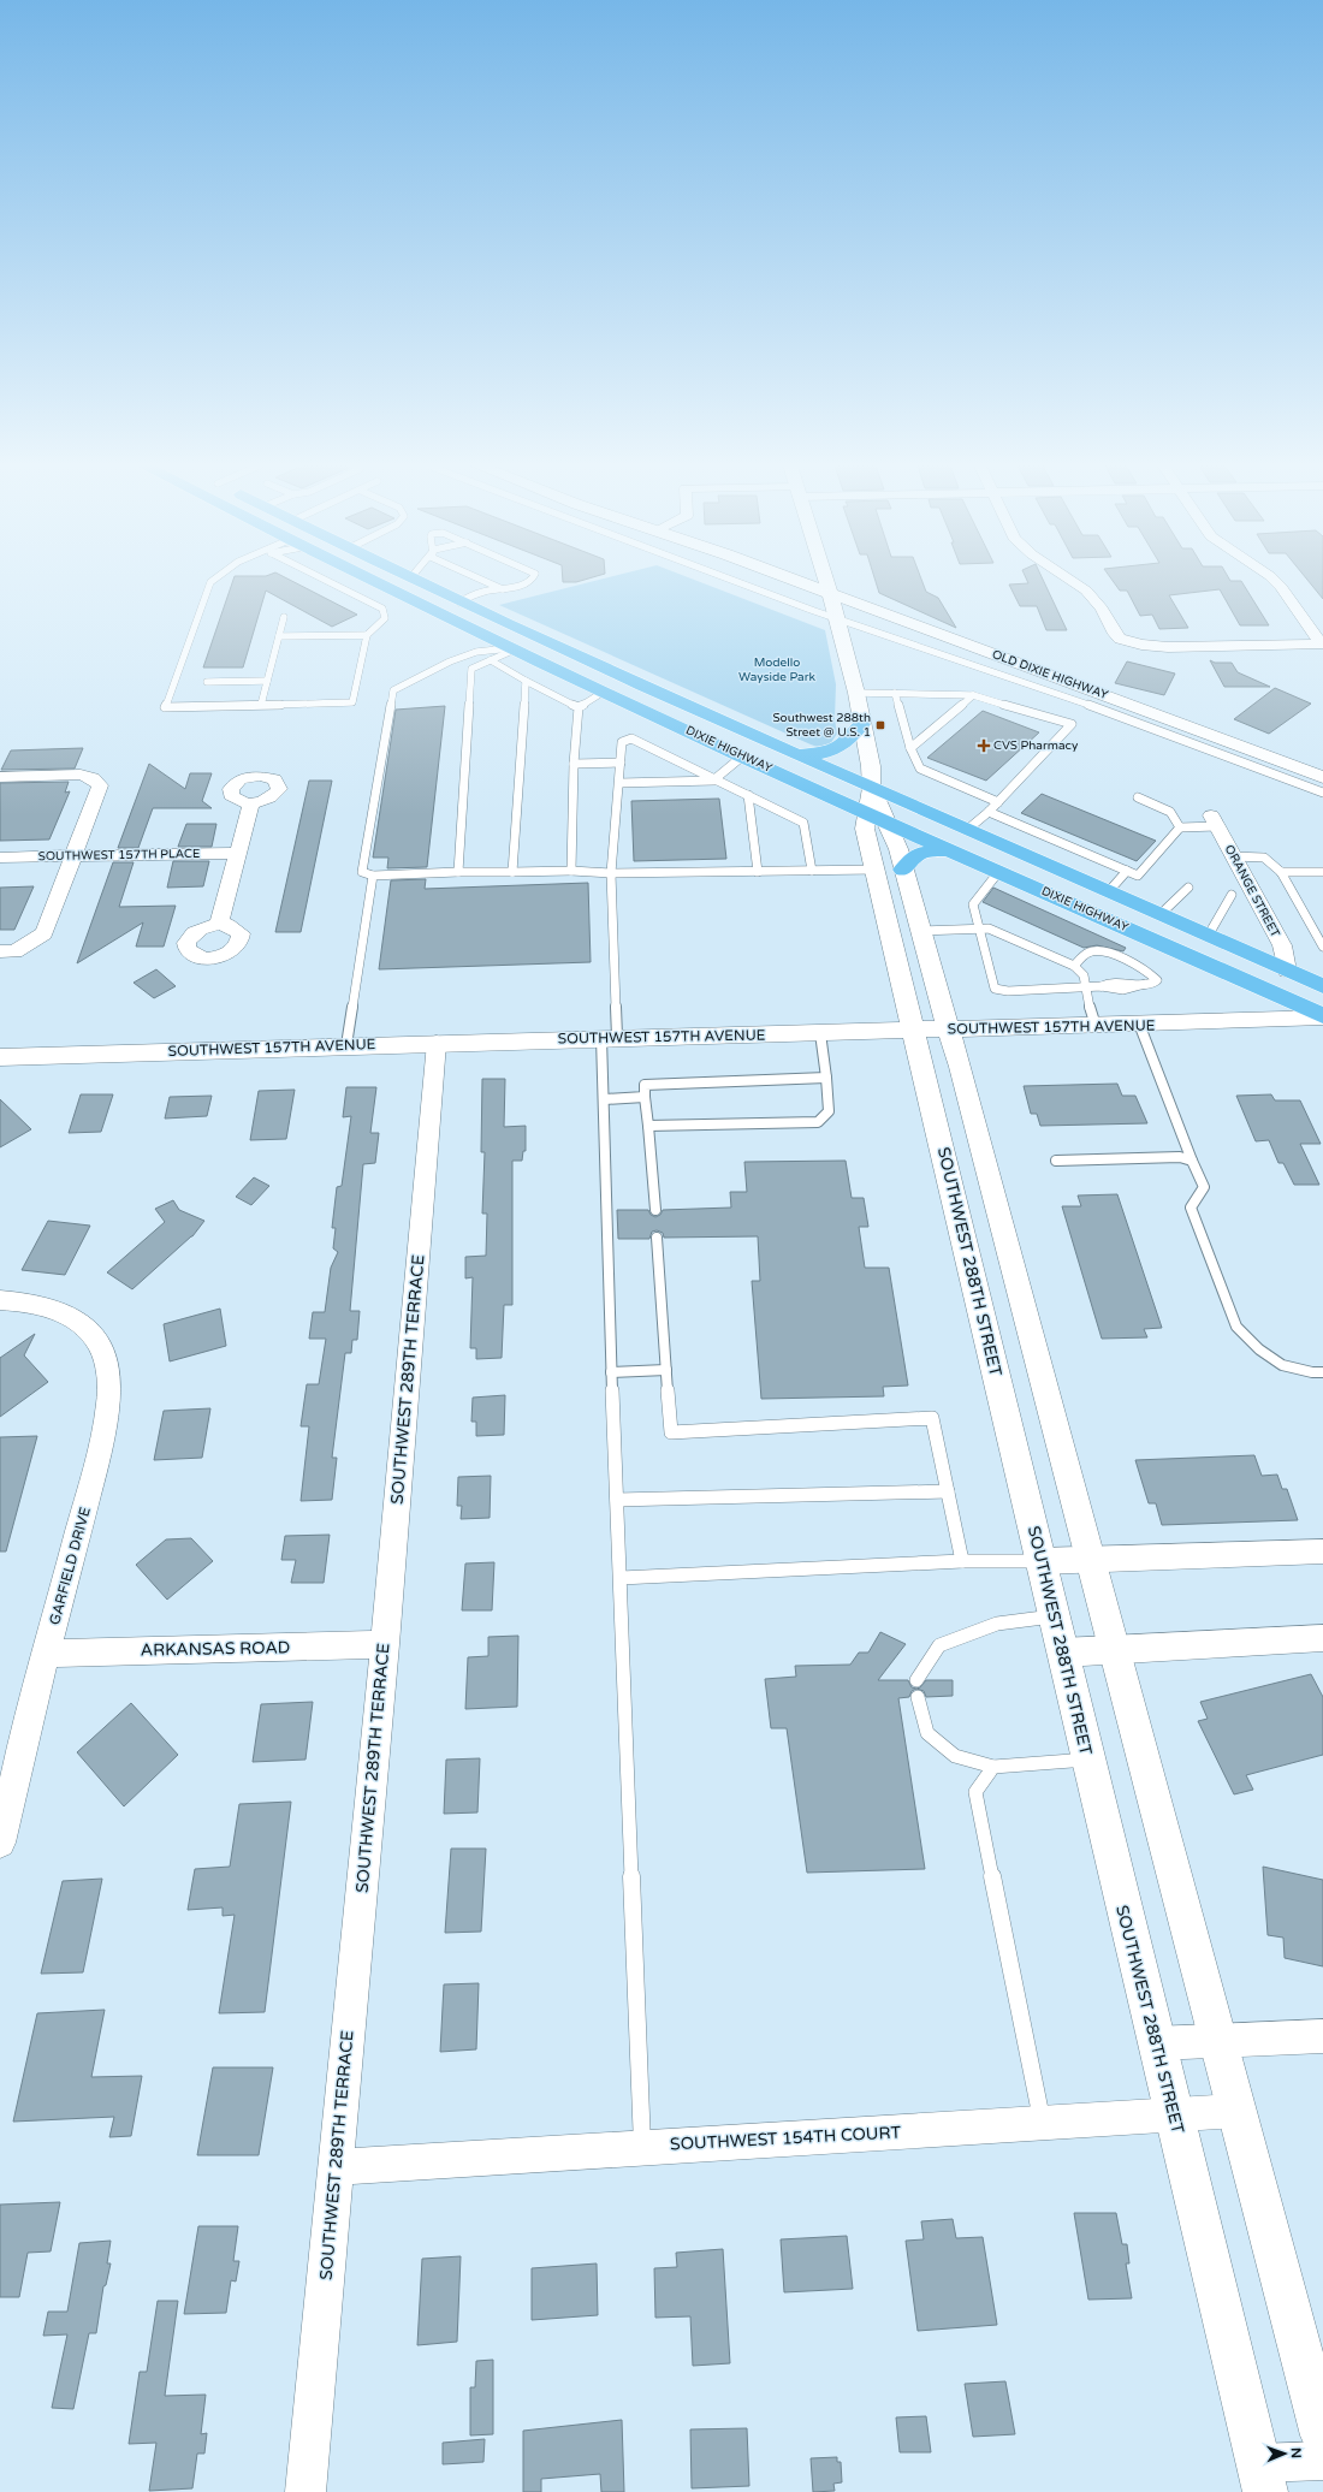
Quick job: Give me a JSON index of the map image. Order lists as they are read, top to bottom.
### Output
{
  "streets": {
    "highway": ["DIXIE HIGHWAY"],
    "street": [
      "OLD DIXIE HIGHWAY",
      "SOUTHWEST 157TH PLACE",
      "ORANGE STREET",
      "SOUTHWEST 157TH AVENUE",
      "SOUTHWEST 288TH STREET",
      "SOUTHWEST 289TH TERRACE",
      "GARFIELD DRIVE",
      "ARKANSAS ROAD",
      "SOUTHWEST 154TH COURT"
    ]
  },
  "crossings": [
    ["OLD DIXIE HIGHWAY", "SOUTHWEST 288TH STREET"],
    ["DIXIE HIGHWAY", "ORANGE STREET"],
    ["DIXIE HIGHWAY", "SOUTHWEST 157TH AVENUE"],
    ["DIXIE HIGHWAY", "SOUTHWEST 288TH STREET"],
    ["SOUTHWEST 157TH AVENUE", "SOUTHWEST 288TH STREET"],
    ["SOUTHWEST 157TH AVENUE", "SOUTHWEST 289TH TERRACE"],
    ["SOUTHWEST 288TH STREET", "SOUTHWEST 154TH COURT"],
    ["SOUTHWEST 289TH TERRACE", "ARKANSAS ROAD"],
    ["SOUTHWEST 289TH TERRACE", "SOUTHWEST 154TH COURT"],
    ["GARFIELD DRIVE", "ARKANSAS ROAD"]
  ],
  "parks": ["Modello Wayside Park"],
  "places": {
    "transit": ["Southwest 288th Street @ U.S. 1"],
    "health": ["CVS Pharmacy"]
  },
  "north": "right"
}
